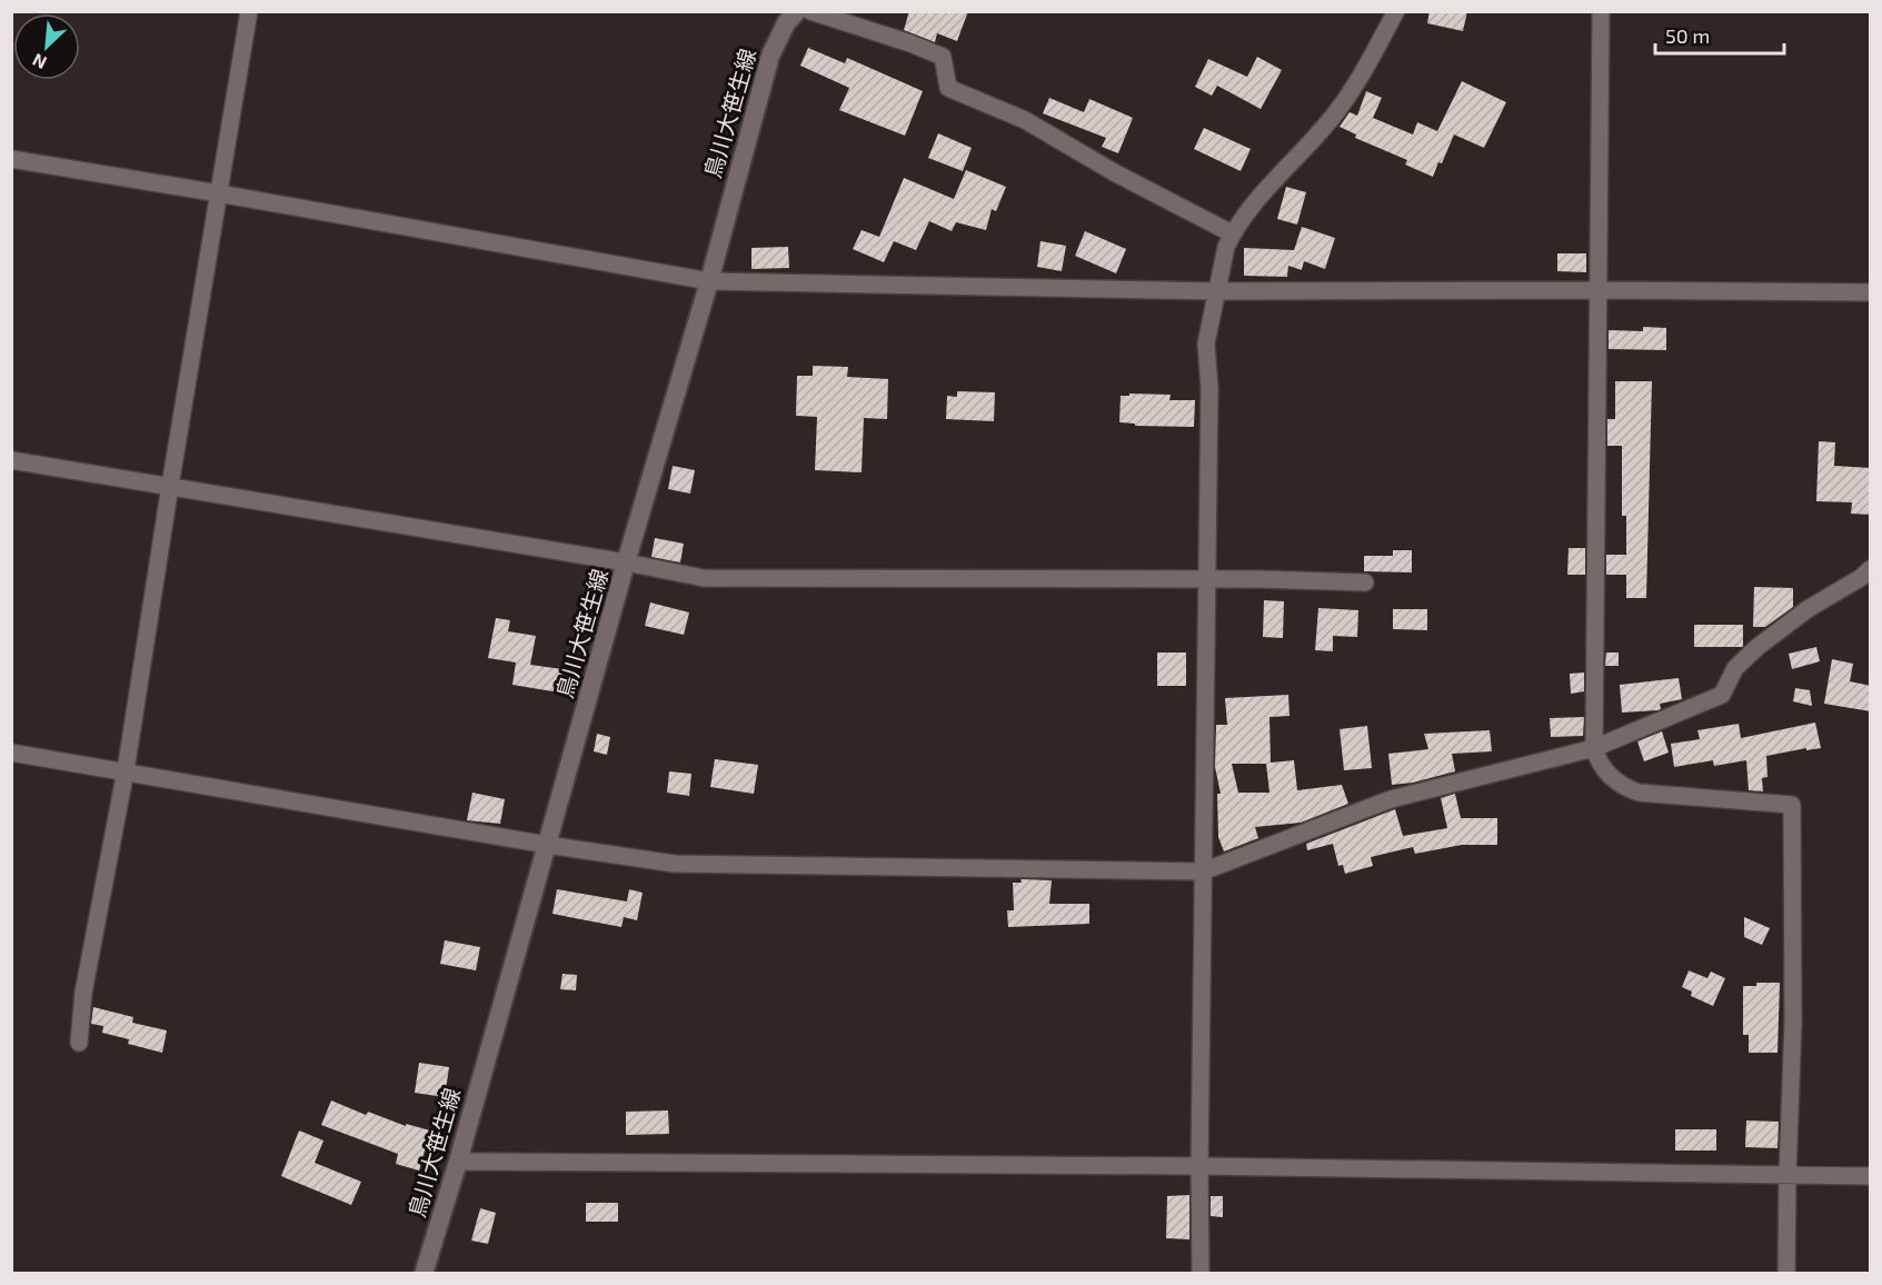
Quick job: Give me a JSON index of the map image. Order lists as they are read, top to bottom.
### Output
{
  "streets": {
    "street": ["鳥川大笹生線"]
  },
  "scale_bar": "50 m",
  "north": "bottom left"
}
